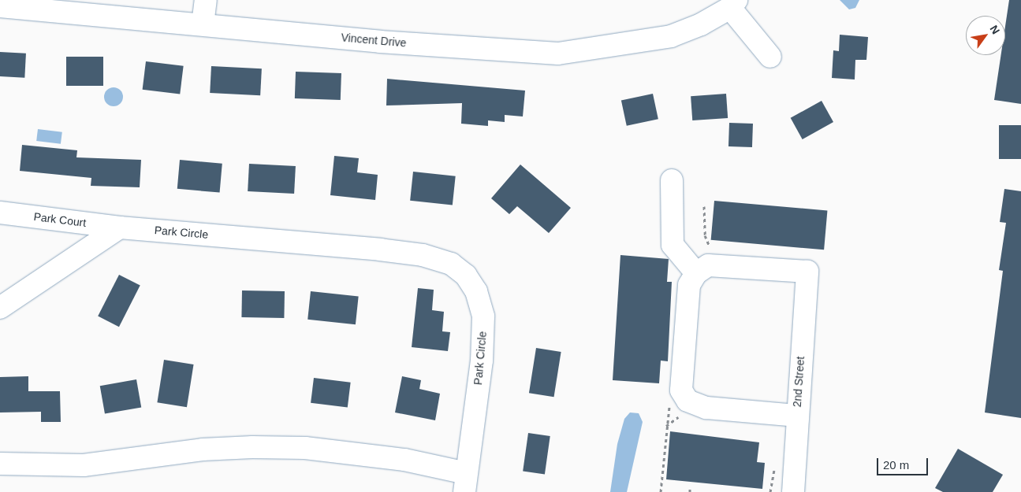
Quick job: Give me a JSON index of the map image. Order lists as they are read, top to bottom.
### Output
{
  "streets": {
    "street": [
      "Vincent Drive",
      "Park Court",
      "Park Circle",
      "2nd Street"
    ]
  },
  "crossings": [
    ["Park Court", "Park Circle"]
  ],
  "scale_bar": "20 m",
  "north": "top right"
}
